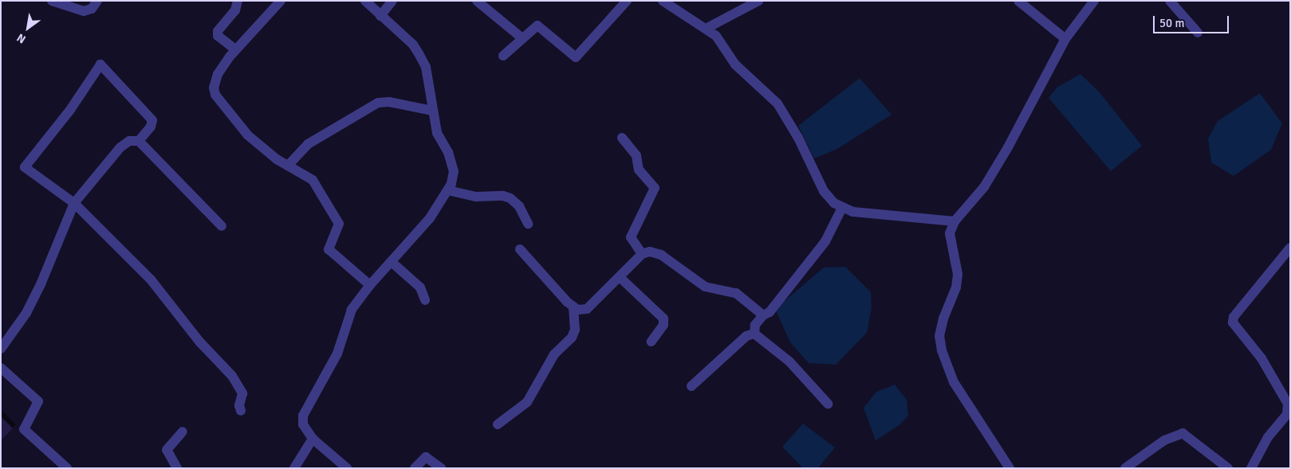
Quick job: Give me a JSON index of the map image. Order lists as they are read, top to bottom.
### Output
{
  "scale_bar": "50 m",
  "north": "bottom left"
}
